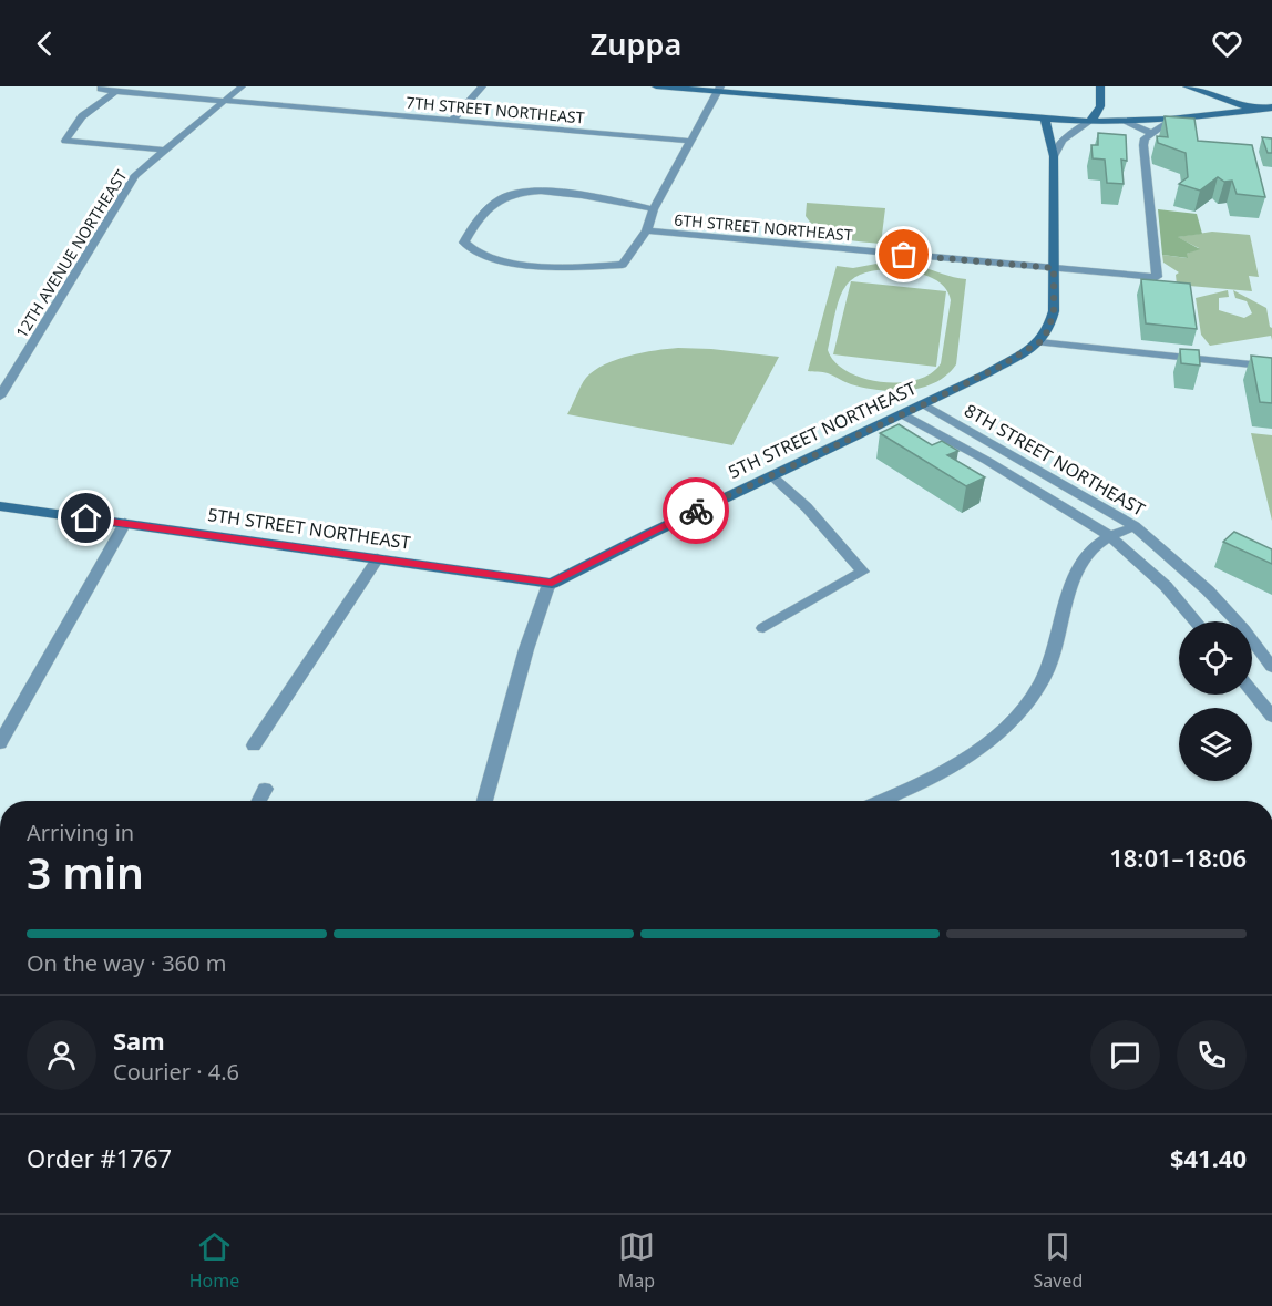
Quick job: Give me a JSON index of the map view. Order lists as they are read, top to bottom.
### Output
{
  "streets": {
    "street": [
      "7TH STREET NORTHEAST",
      "6TH STREET NORTHEAST",
      "12TH AVENUE NORTHEAST",
      "5TH STREET NORTHEAST",
      "8TH STREET NORTHEAST"
    ]
  },
  "crossings": [
    ["7TH STREET NORTHEAST", "12TH AVENUE NORTHEAST"],
    ["5TH STREET NORTHEAST", "8TH STREET NORTHEAST"]
  ],
  "page": {
    "header": "Zuppa",
    "heading": ["3 min", "Arriving in", "18:01–18:06"],
    "panel": [
      "Sam",
      "Courier · 4.6",
      "Order #1767",
      "$41.40"
    ],
    "bar": "On the way · 360 m",
    "tabs": ["Home", "Map", "Saved"]
  }
}
